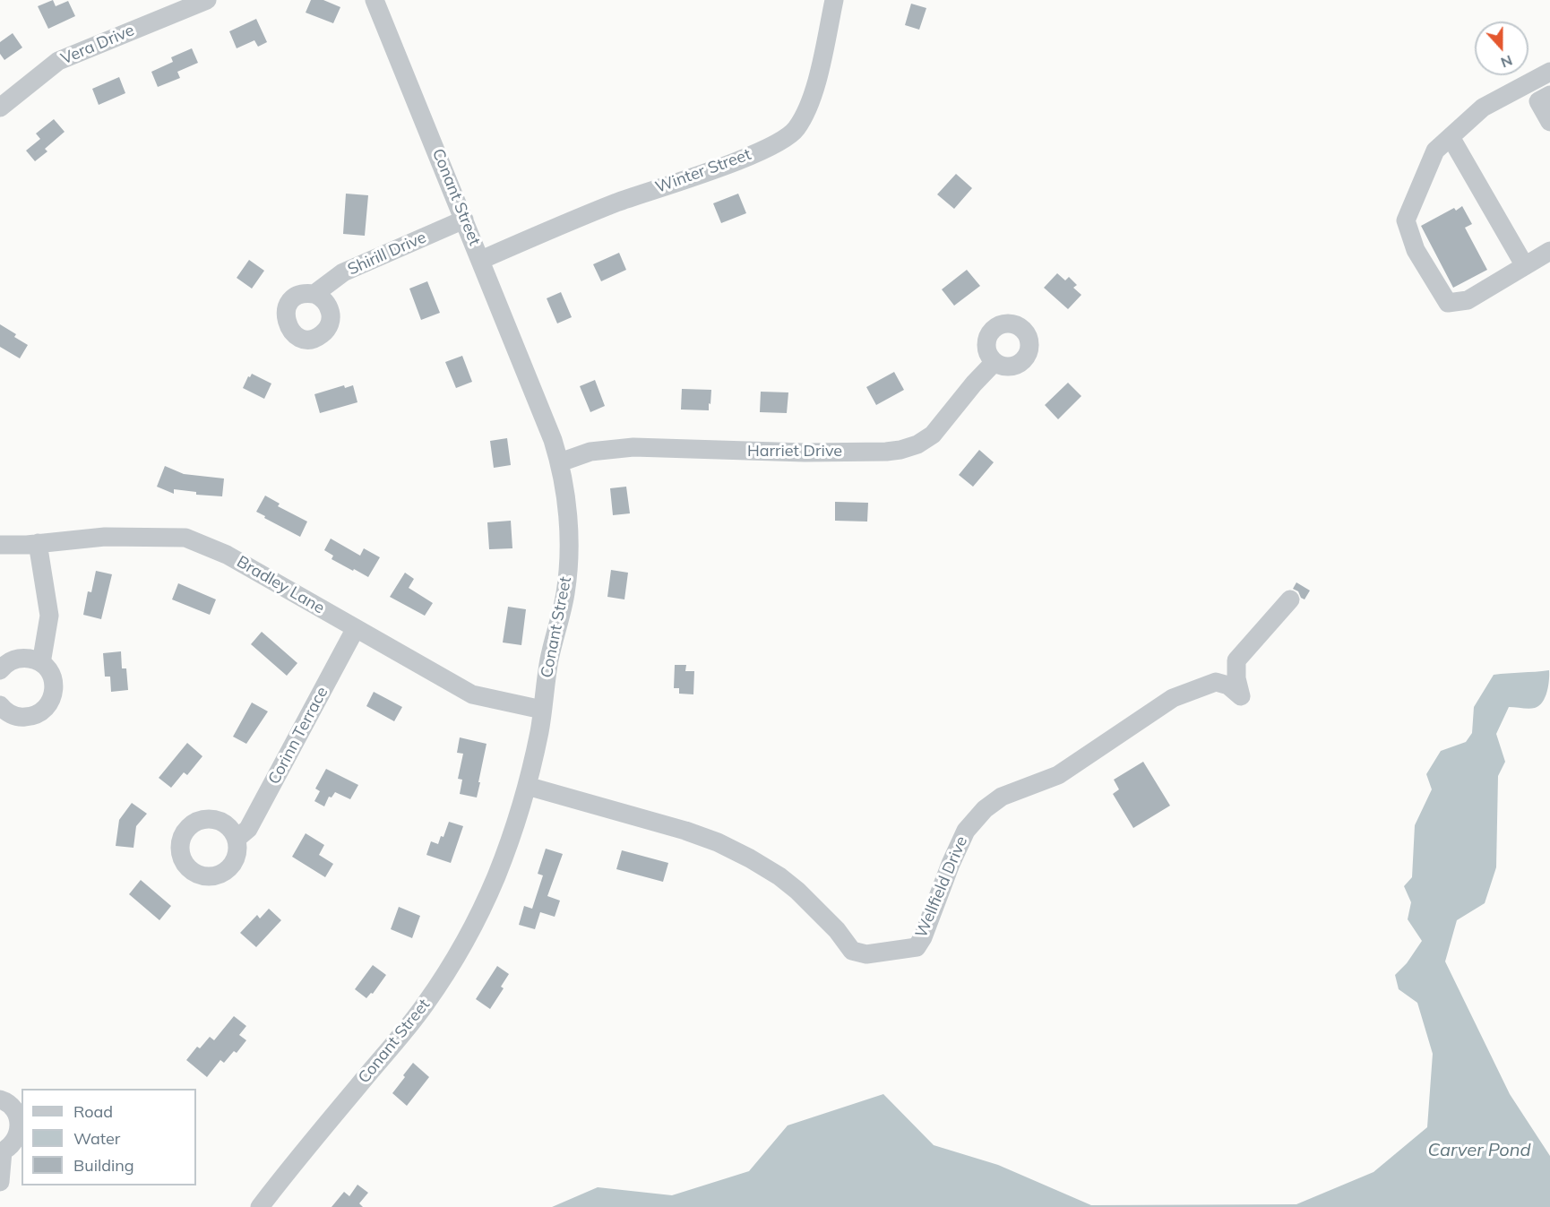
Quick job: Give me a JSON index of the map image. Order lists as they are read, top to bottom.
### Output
{
  "streets": {
    "street": [
      "Vera Drive",
      "Winter Street",
      "Conant Street",
      "Shirill Drive",
      "Harriet Drive",
      "Bradley Lane",
      "Corinn Terrace",
      "Wellfield Drive"
    ]
  },
  "crossings": [
    ["Winter Street", "Conant Street"],
    ["Conant Street", "Shirill Drive"],
    ["Conant Street", "Harriet Drive"],
    ["Conant Street", "Bradley Lane"],
    ["Conant Street", "Wellfield Drive"],
    ["Bradley Lane", "Corinn Terrace"]
  ],
  "water": ["Carver Pond"],
  "legend": ["Road", "Water", "Building"],
  "north": "bottom"
}
